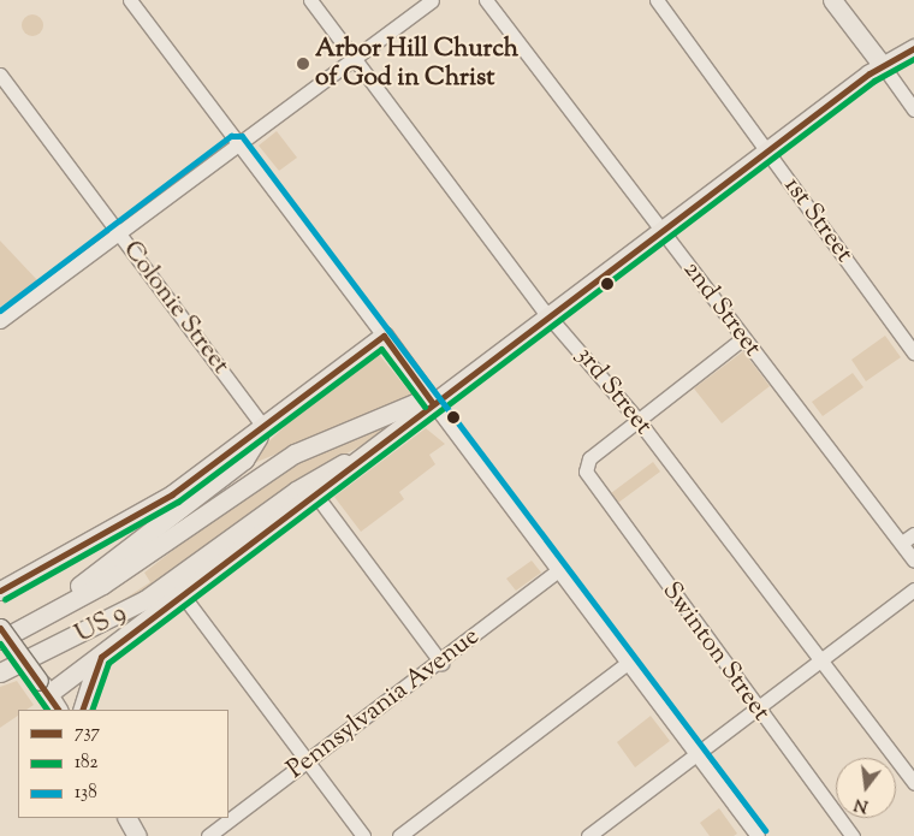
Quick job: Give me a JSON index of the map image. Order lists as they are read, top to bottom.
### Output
{
  "streets": {
    "main road": ["US 9"],
    "street": [
      "1st Street",
      "Colonie Street",
      "2nd Street",
      "3rd Street",
      "Swinton Street",
      "Pennsylvania Avenue"
    ]
  },
  "crossings": [
    ["1st Street", "US 9"],
    ["2nd Street", "US 9"],
    ["3rd Street", "US 9"],
    ["3rd Street", "Swinton Street"]
  ],
  "places": ["Arbor Hill Church of God in Christ"],
  "lines": ["transit line 737", "transit line 182", "transit line 138"],
  "legend": ["737", "182", "138"],
  "north": "bottom"
}
